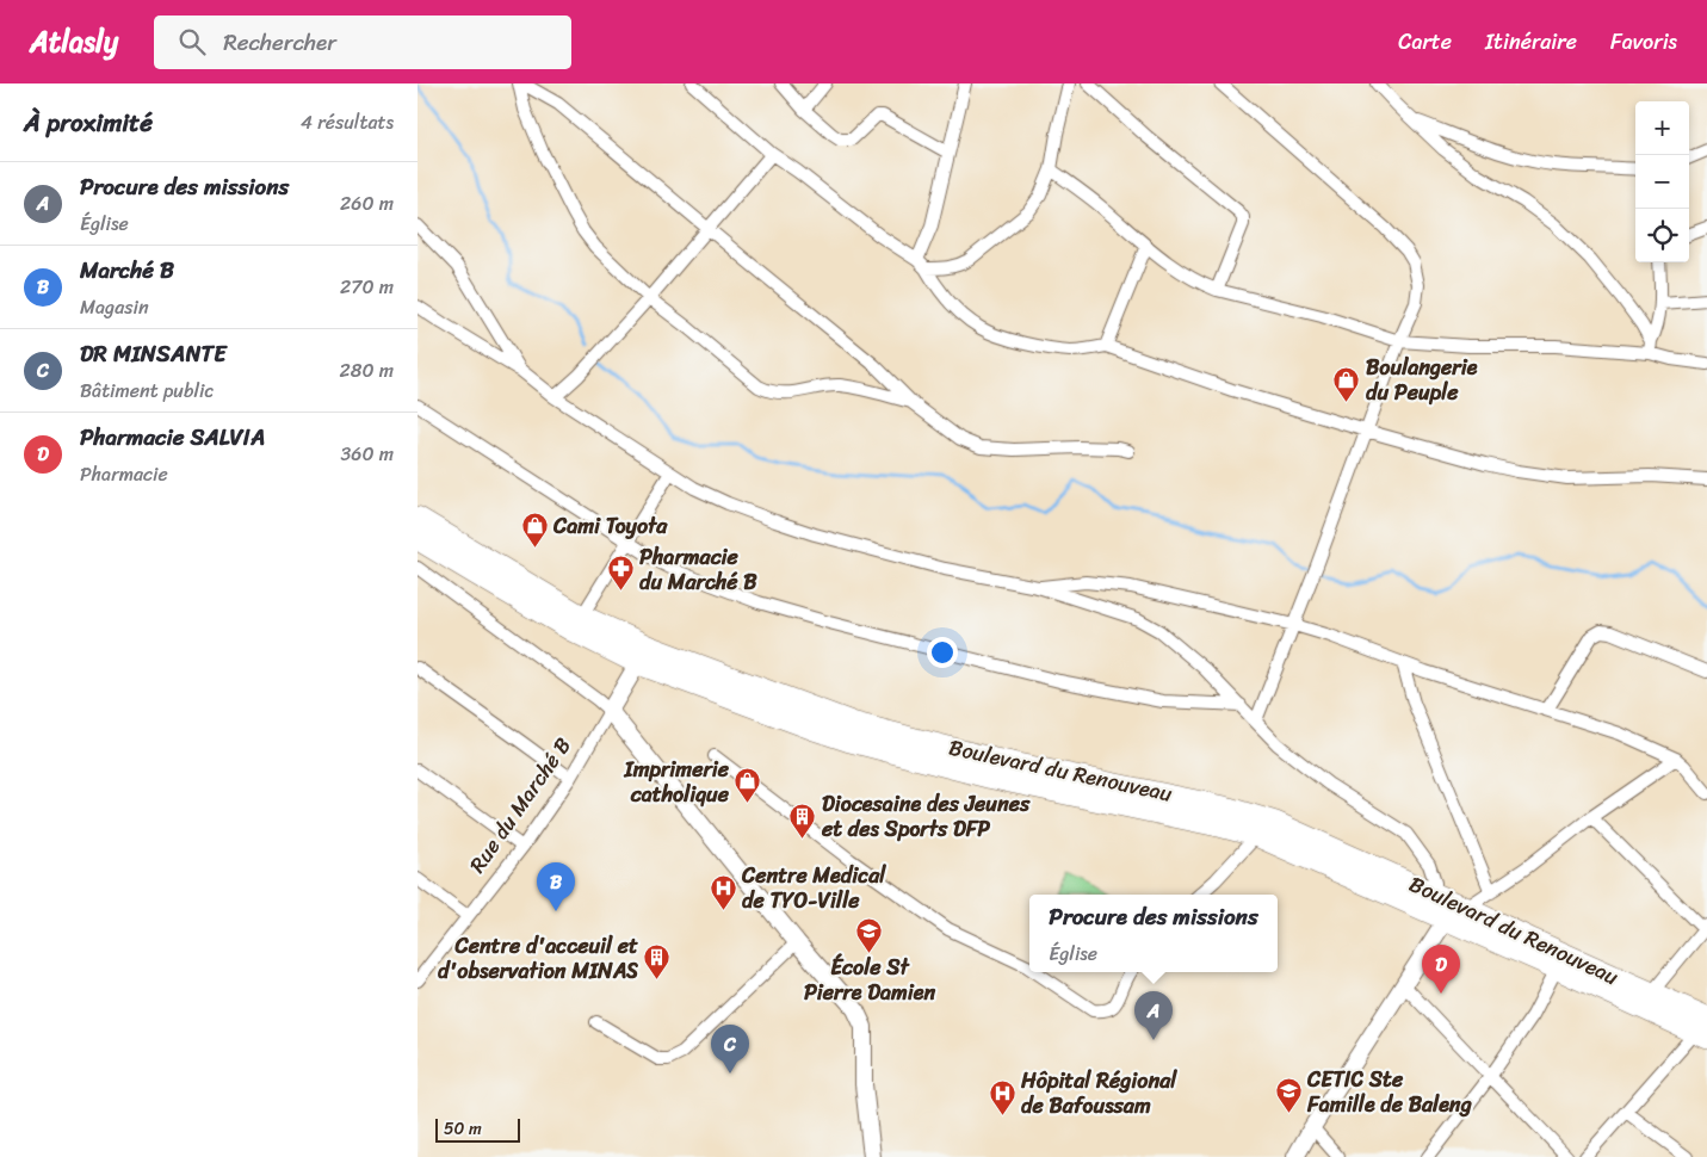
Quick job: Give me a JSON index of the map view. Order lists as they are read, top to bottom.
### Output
{
  "streets": {
    "highway": ["Boulevard du Renouveau"],
    "street": ["Rue du Marché B"]
  },
  "crossings": [
    ["Boulevard du Renouveau", "Rue du Marché B"]
  ],
  "places": {
    "shop": ["Boulangerie du Peuple", "Cami Toyota", "Imprimerie catholique"],
    "pharmacy": ["Pharmacie du Marché B"],
    "building": ["Diocesaine des Jeunes et des Sports DFP", "Centre d'acceuil et d'observation MINAS"],
    "hospital": ["Centre Medical de TYO-Ville", "Hôpital Régional de Bafoussam"],
    "school or university": ["École St Pierre Damien", "CETIC Ste Famille de Baleng"]
  },
  "scale_bar": "50 m",
  "page": {
    "header": "Atlasly",
    "search": "Rechercher",
    "nav": ["Carte", "Itinéraire", "Favoris"],
    "heading": ["À proximité", "4 résultats"],
    "map_buttons": ["+", "−"],
    "list": [
      {
        "mark": "A",
        "name": "Procure des missions",
        "note": "Église",
        "value": "260 m"
      },
      {
        "mark": "B",
        "name": "Marché B",
        "note": "Magasin",
        "value": "270 m"
      },
      {
        "mark": "C",
        "name": "DR MINSANTE",
        "note": "Bâtiment public",
        "value": "280 m"
      },
      {
        "mark": "D",
        "name": "Pharmacie SALVIA",
        "note": "Pharmacie",
        "value": "360 m"
      }
    ],
    "pins": [
      "B",
      "D",
      "A",
      "C"
    ],
    "popup": ["Procure des missions", "Église"],
    "scale": "50 m"
  }
}
